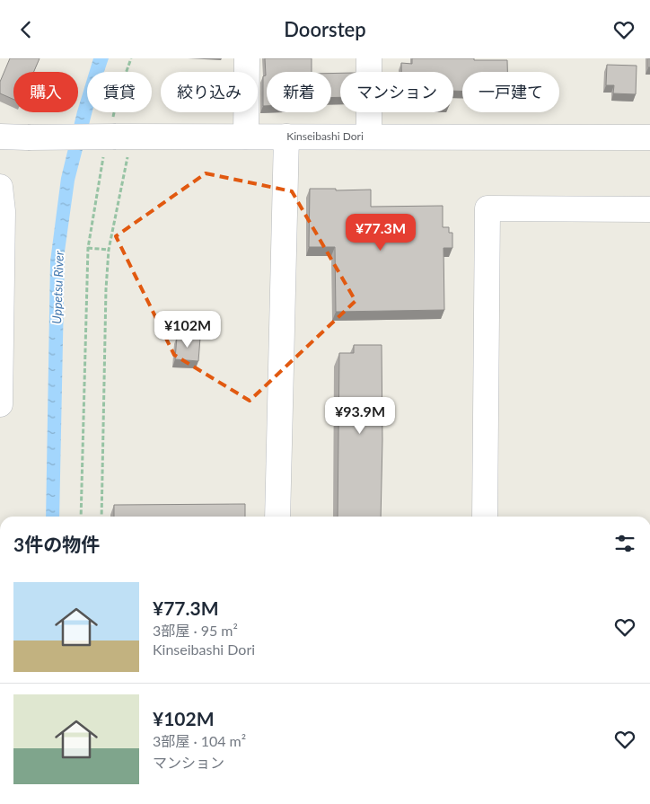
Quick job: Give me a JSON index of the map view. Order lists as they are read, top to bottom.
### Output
{
  "streets": {
    "street": ["Kinseibashi Dori"]
  },
  "water": ["Uppetsu River"],
  "page": {
    "header": "Doorstep",
    "chip": [
      "購入",
      "賃貸",
      "絞り込み",
      "新着",
      "マンション",
      "一戸建て"
    ],
    "price": ["¥77.3M", "¥102M", "¥93.9M"],
    "heading": "3件の物件",
    "list": [
      {
        "name": "¥77.3M",
        "note": "3部屋 · 95 m² · Kinseibashi Dori"
      },
      {
        "name": "¥102M",
        "note": "3部屋 · 104 m² · マンション"
      }
    ]
  }
}
